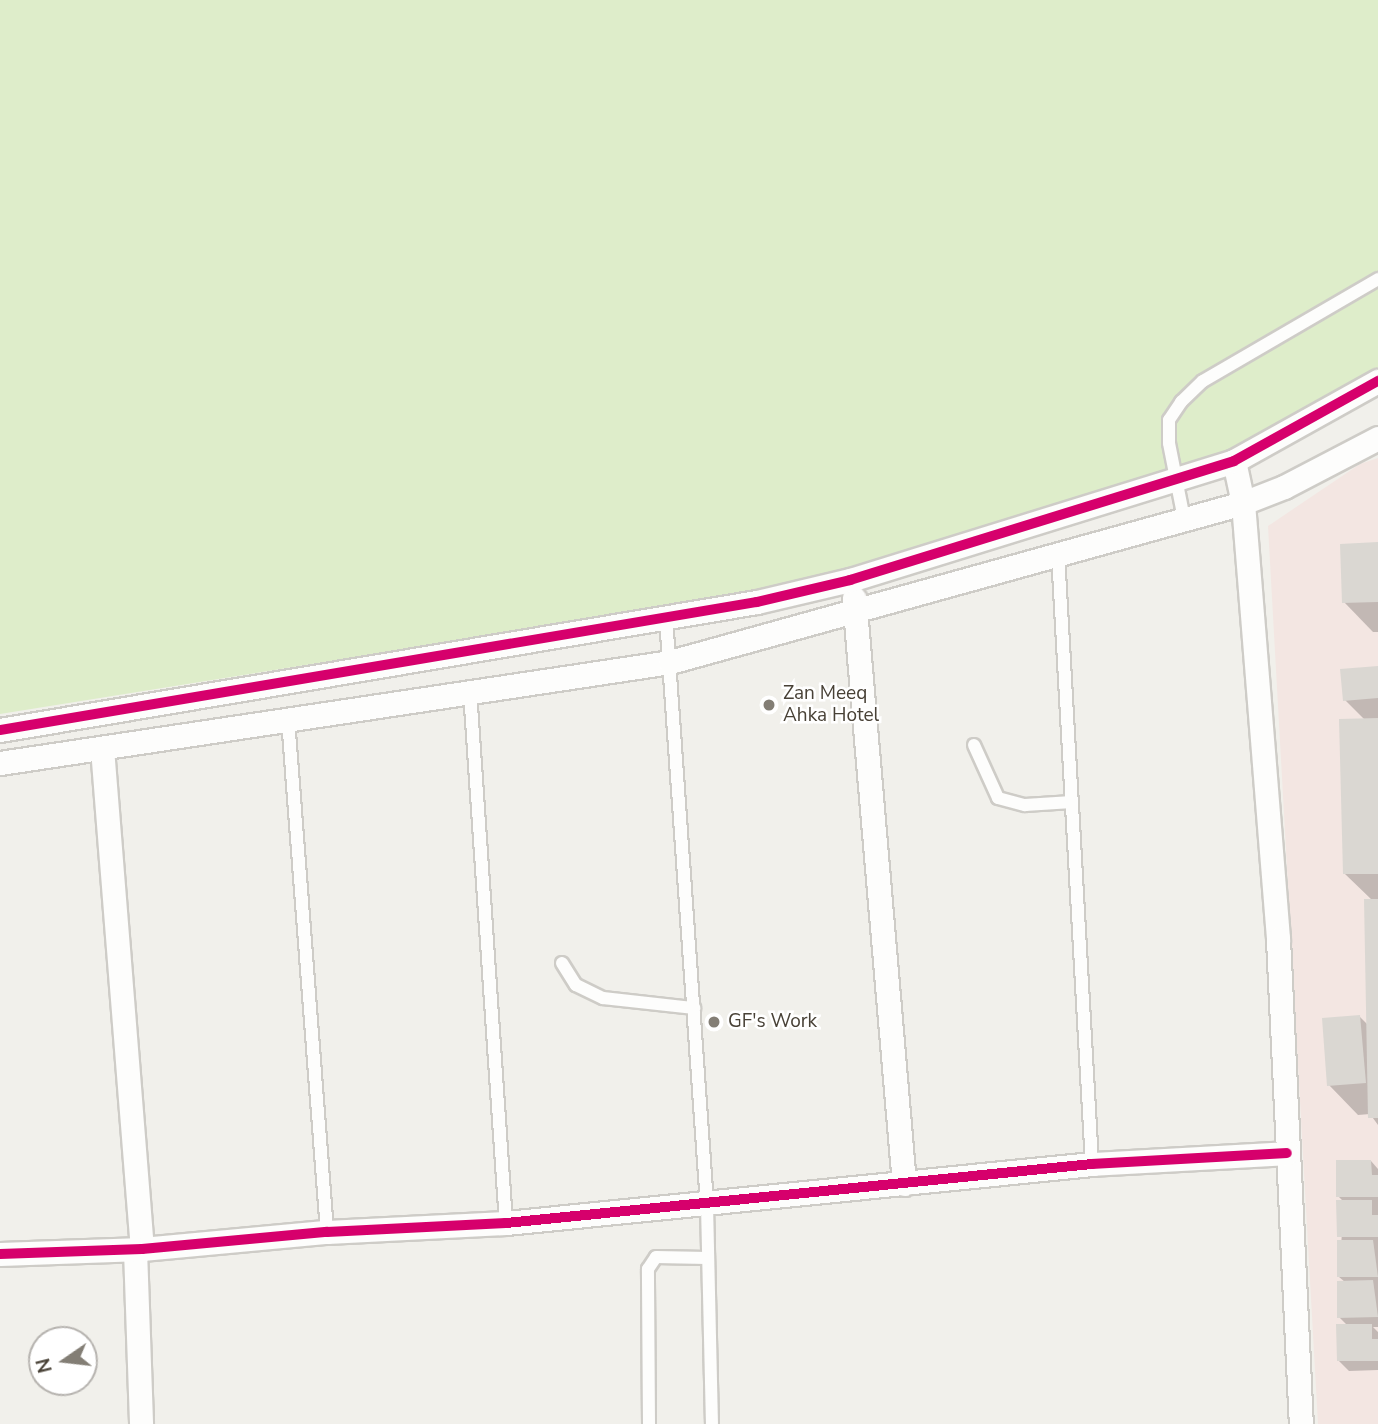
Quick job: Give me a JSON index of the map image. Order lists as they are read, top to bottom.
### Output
{
  "places": ["Zan Meeq Ahka Hotel", "GF's Work"],
  "north": "left"
}
